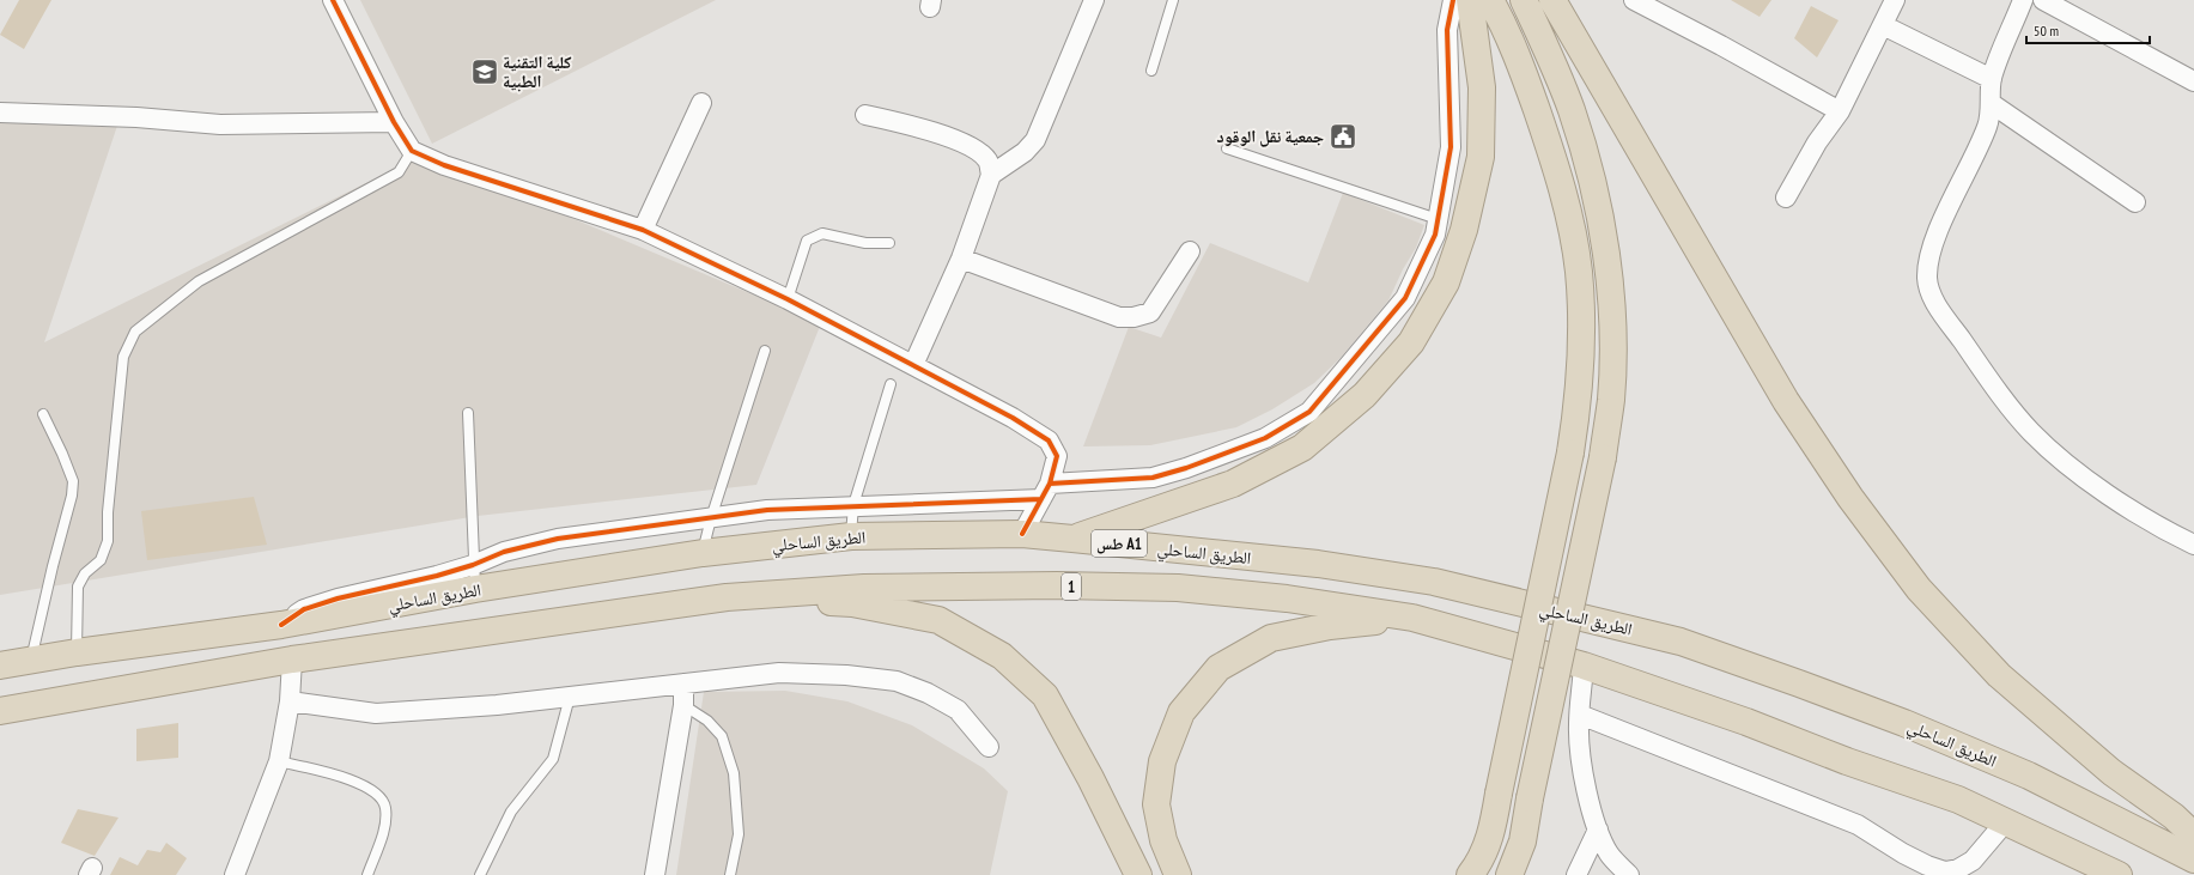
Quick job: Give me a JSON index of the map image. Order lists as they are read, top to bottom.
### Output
{
  "streets": {
    "highway": ["الطريق الساحلي", "طس A1", "1"]
  },
  "places": {
    "school or university": ["كلية التقنية الطبية"],
    "public building": ["جمعية نقل الوقود"]
  },
  "scale_bar": "50 m"
}
